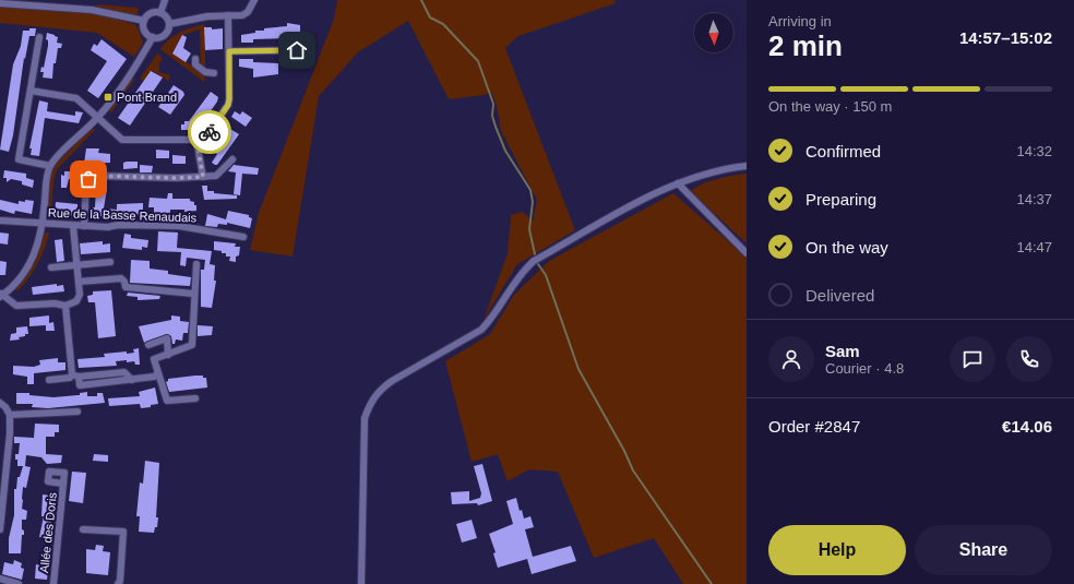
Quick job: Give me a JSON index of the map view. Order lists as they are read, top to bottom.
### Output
{
  "streets": {
    "street": ["Rue de la Basse Renaudais", "Allée des Doris"]
  },
  "places": {
    "transit": ["Pont Brand"]
  },
  "north": "bottom",
  "page": {
    "heading": ["2 min", "Arriving in", "14:57–15:02"],
    "panel": [
      "Sam",
      "Courier · 4.8",
      "Order #2847",
      "€14.06"
    ],
    "bar": "On the way · 150 m",
    "list": [
      ["Confirmed", "14:32"],
      ["Preparing", "14:37"],
      ["On the way", "14:47"],
      "Delivered"
    ],
    "buttons": ["Help", "Share"]
  }
}
